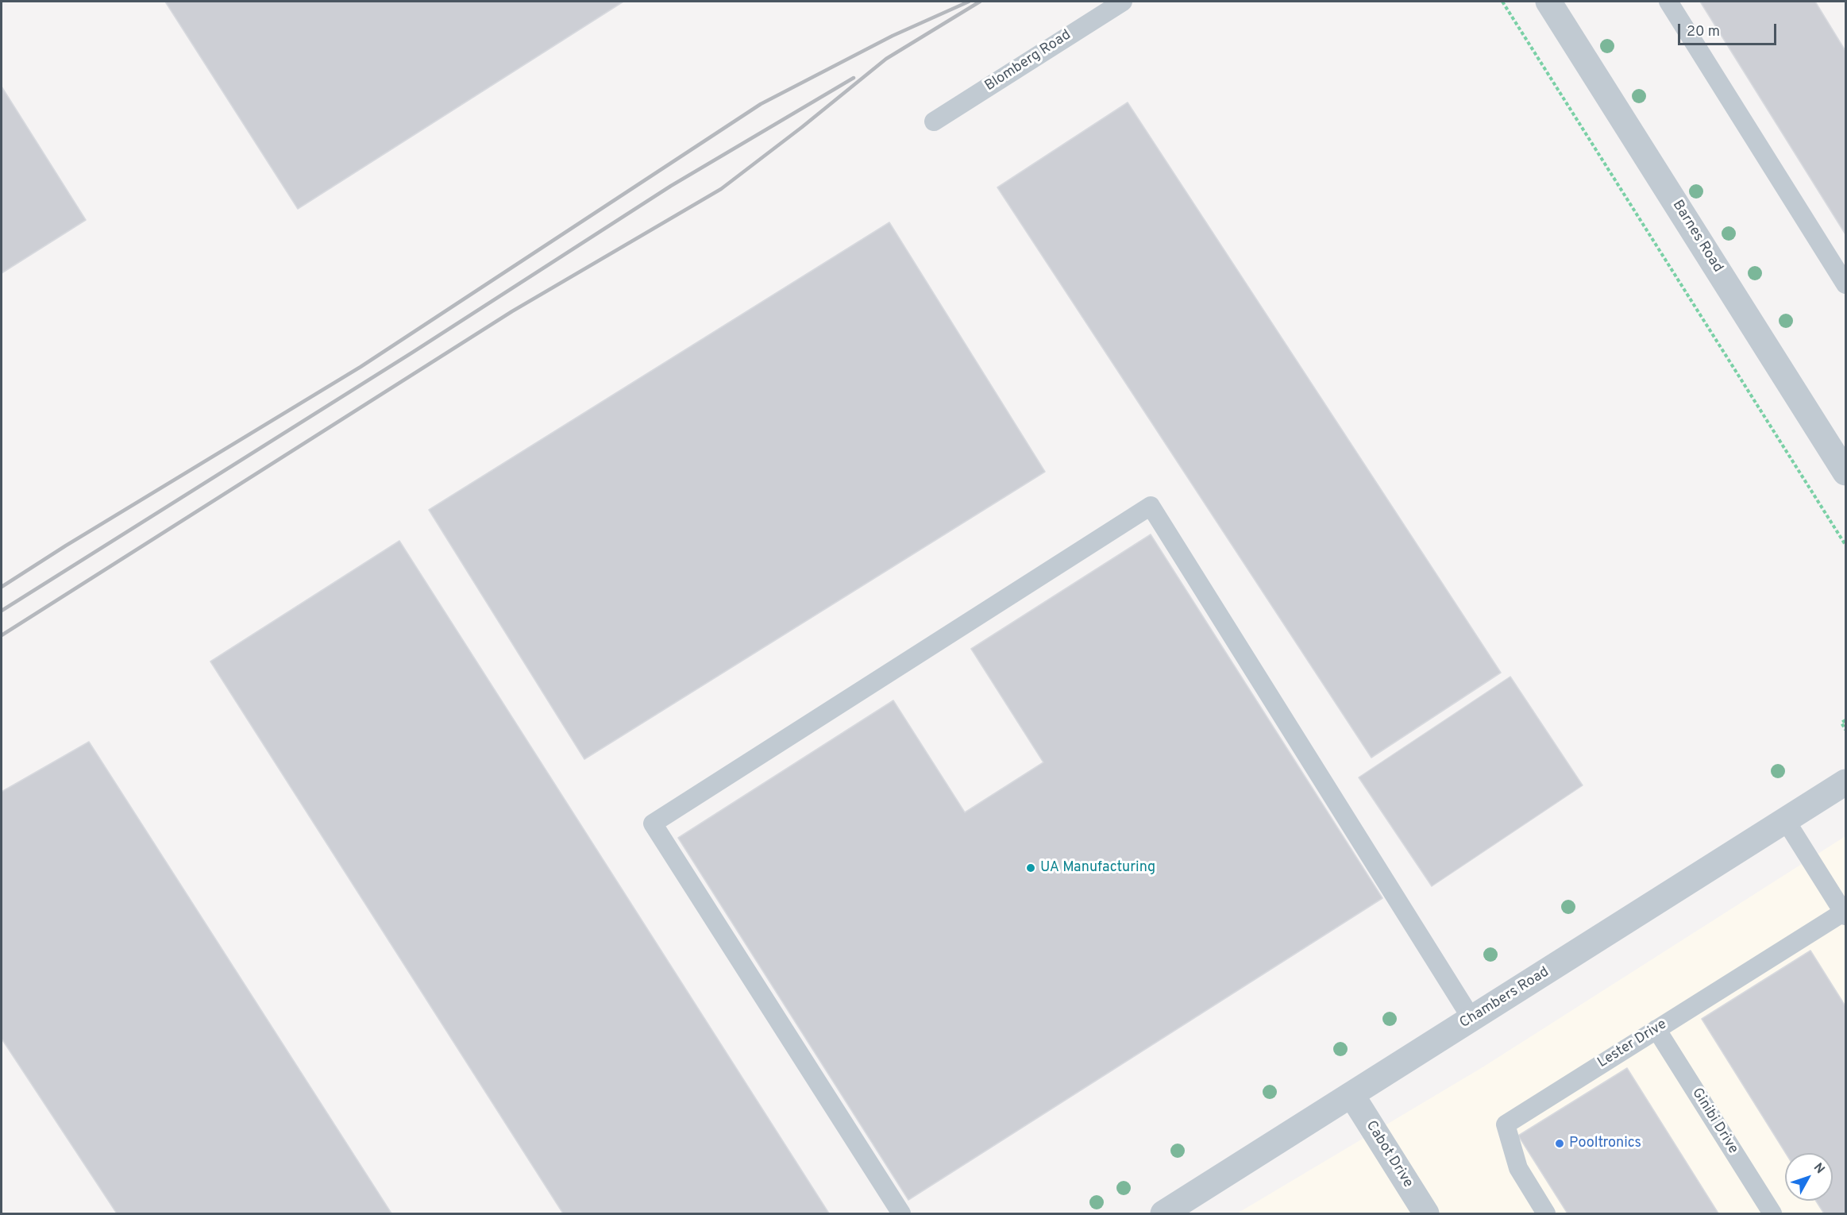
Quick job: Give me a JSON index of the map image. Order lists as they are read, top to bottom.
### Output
{
  "streets": {
    "street": ["Barnes Road", "Chambers Road", "Cabot Drive"],
    "lane": ["Blomberg Road", "Lester Drive", "Ginibi Drive"]
  },
  "crossings": [
    ["Chambers Road", "Cabot Drive"],
    ["Lester Drive", "Ginibi Drive"]
  ],
  "places": ["UA Manufacturing", "Pooltronics"],
  "scale_bar": "20 m",
  "north": "top right"
}
